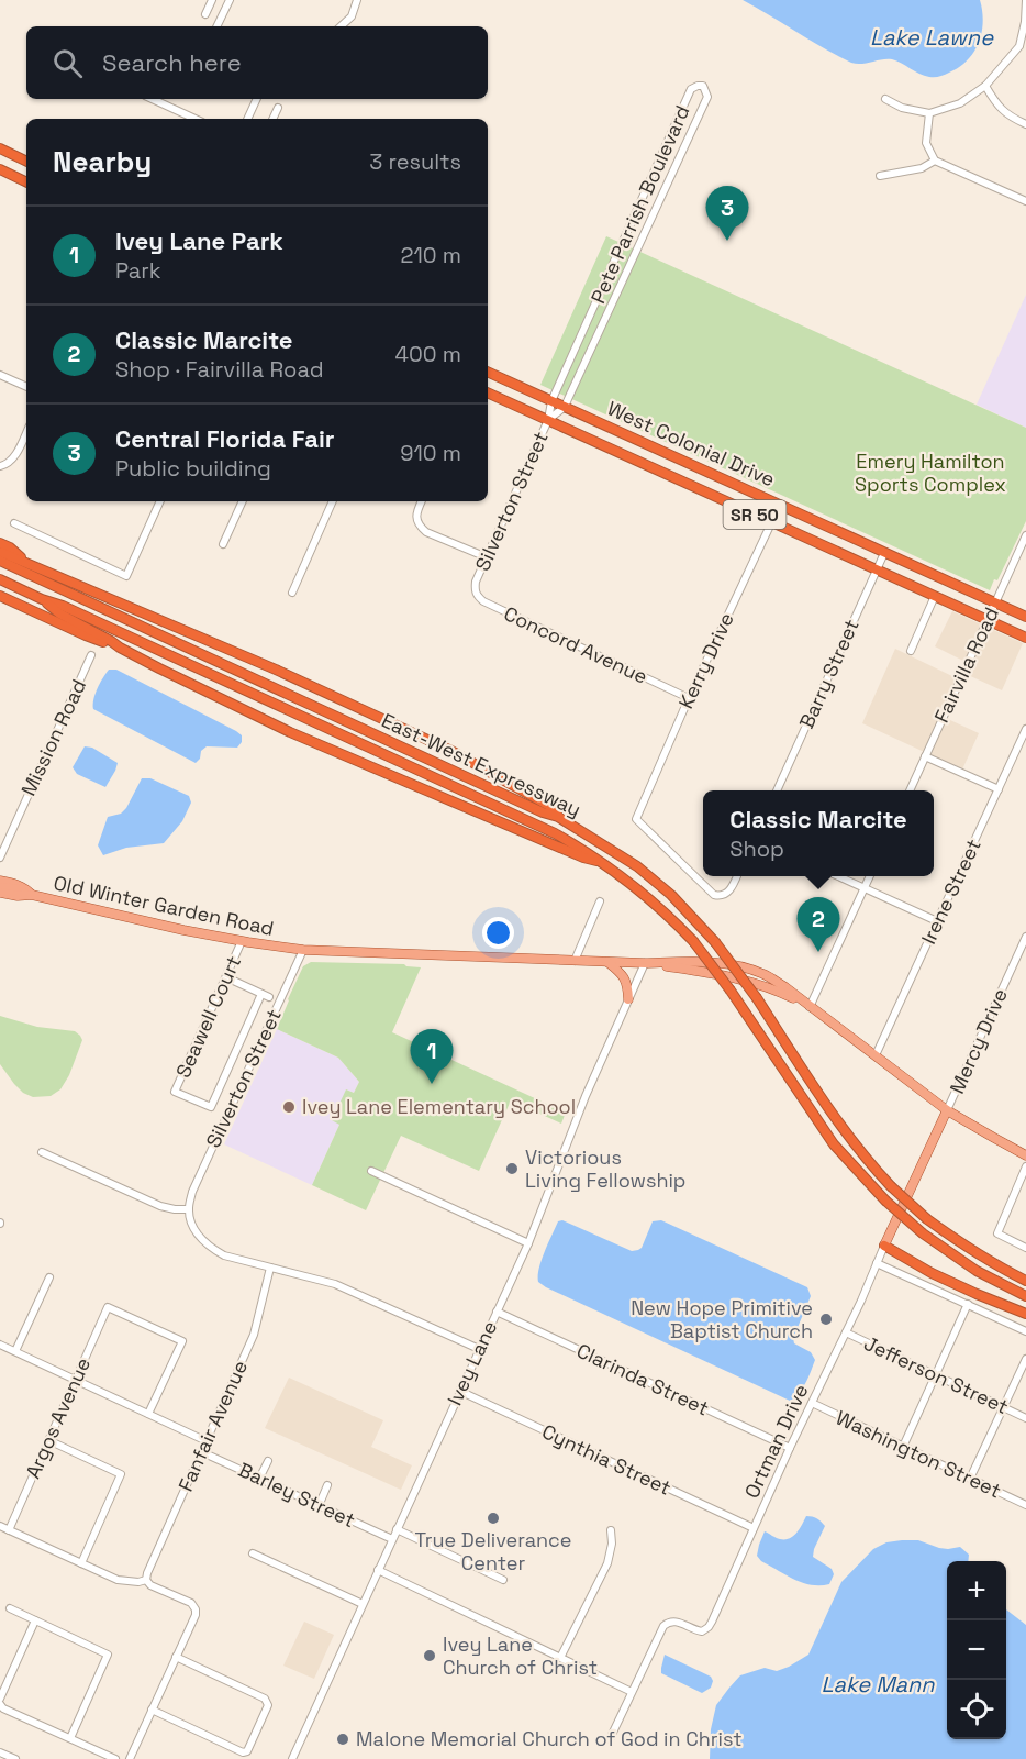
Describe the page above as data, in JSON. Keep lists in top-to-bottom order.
{
  "streets": {
    "highway": ["West Colonial Drive", "SR 50", "East-West Expressway"],
    "main road": ["Old Winter Garden Road", "Ortman Drive"],
    "street": [
      "Pete Parrish Boulevard",
      "Silverton Street",
      "Concord Avenue",
      "Kerry Drive",
      "Fairvilla Road",
      "Barry Street",
      "Mission Road",
      "Irene Street",
      "Seawell Court",
      "Mercy Drive",
      "Ivey Lane",
      "Jefferson Street",
      "Clarinda Street",
      "Argos Avenue",
      "Fanfair Avenue",
      "Washington Street",
      "Cynthia Street",
      "Barley Street"
    ]
  },
  "crossings": [
    ["Pete Parrish Boulevard", "West Colonial Drive"],
    ["Pete Parrish Boulevard", "Silverton Street"],
    ["West Colonial Drive", "Silverton Street"],
    ["West Colonial Drive", "Kerry Drive"],
    ["West Colonial Drive", "Fairvilla Road"],
    ["West Colonial Drive", "Barry Street"],
    ["Silverton Street", "Concord Avenue"],
    ["Silverton Street", "Old Winter Garden Road"],
    ["Concord Avenue", "Kerry Drive"],
    ["Irene Street", "Old Winter Garden Road"],
    ["Old Winter Garden Road", "Seawell Court"],
    ["Old Winter Garden Road", "Mercy Drive"],
    ["Old Winter Garden Road", "Ivey Lane"],
    ["Old Winter Garden Road", "Ortman Drive"],
    ["Mercy Drive", "Ortman Drive"],
    ["Ivey Lane", "Clarinda Street"],
    ["Ivey Lane", "Cynthia Street"],
    ["Ivey Lane", "Barley Street"],
    ["Jefferson Street", "Ortman Drive"],
    ["Clarinda Street", "Ortman Drive"],
    ["Fanfair Avenue", "Barley Street"],
    ["Ortman Drive", "Washington Street"],
    ["Ortman Drive", "Cynthia Street"]
  ],
  "water": ["Lake Lawne", "Lake Mann"],
  "parks": ["Emery Hamilton Sports Complex"],
  "places": [
    "Ivey Lane Elementary School",
    "Victorious Living Fellowship",
    "New Hope Primitive Baptist Church",
    "True Deliverance Center",
    "Ivey Lane Church of Christ",
    "Malone Memorial Church of God in Christ"
  ],
  "page": {
    "search": "Search here",
    "heading": ["Nearby", "3 results"],
    "pins": ["3", "2", "1"],
    "list": [
      {
        "mark": "1",
        "name": "Ivey Lane Park",
        "note": "Park",
        "value": "210 m"
      },
      {
        "mark": "2",
        "name": "Classic Marcite",
        "note": "Shop · Fairvilla Road",
        "value": "400 m"
      },
      {
        "mark": "3",
        "name": "Central Florida Fair",
        "note": "Public building",
        "value": "910 m"
      }
    ],
    "popup": ["Classic Marcite", "Shop"],
    "map_buttons": ["+", "−"]
  }
}
